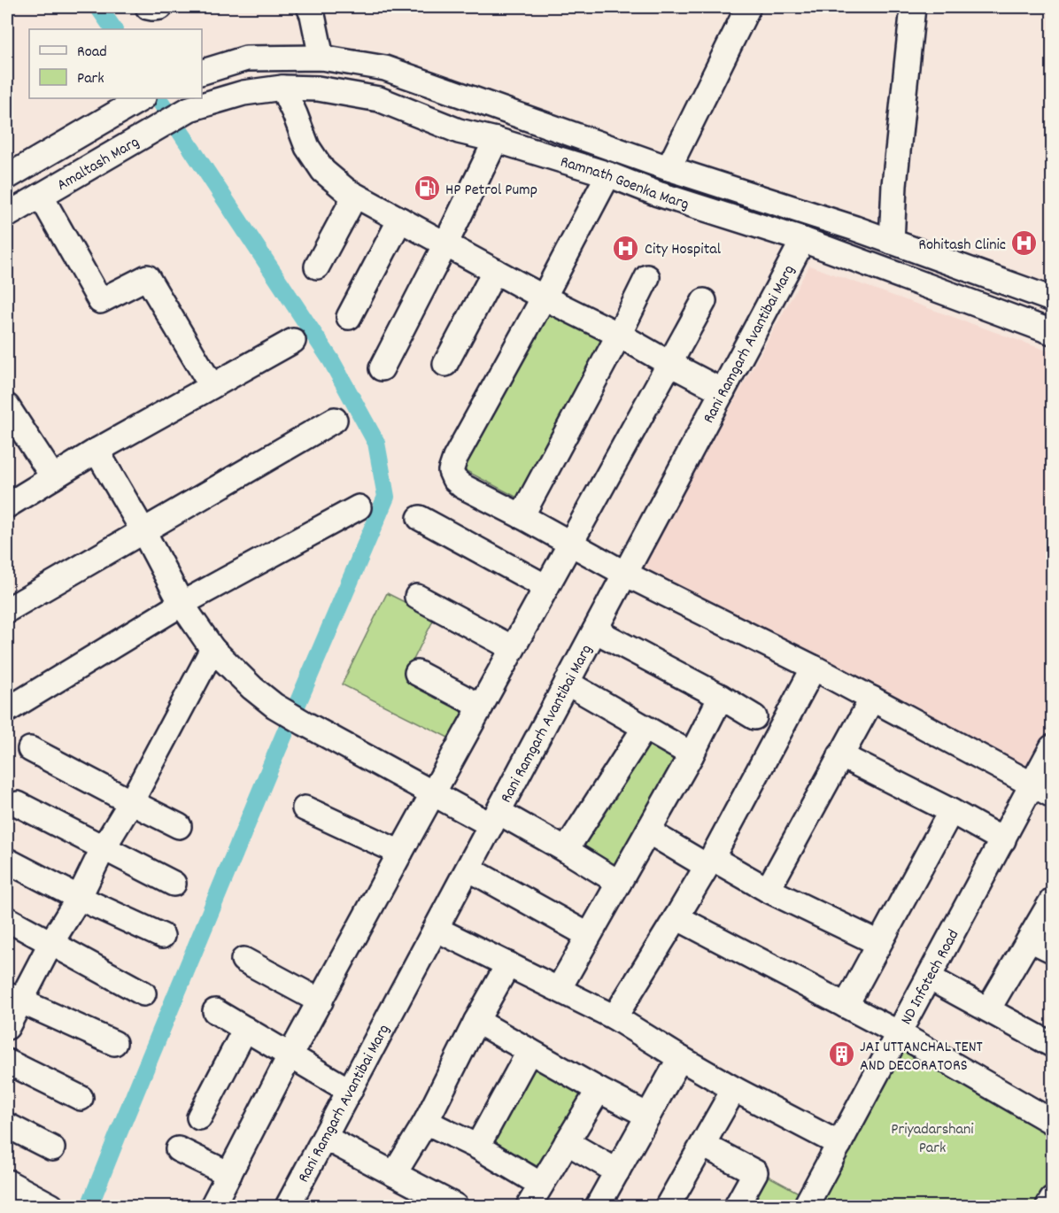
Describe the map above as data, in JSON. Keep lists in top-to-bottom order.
{
  "streets": {
    "street": [
      "Amaltash Marg",
      "Ramnath Goenka Marg",
      "Rani Ramgarh Avantibai Marg",
      "ND Infotech Road"
    ]
  },
  "crossings": [
    ["Amaltash Marg", "Ramnath Goenka Marg"],
    ["Ramnath Goenka Marg", "Rani Ramgarh Avantibai Marg"]
  ],
  "parks": ["Priyadarshani Park"],
  "places": {
    "fuel station": ["HP Petrol Pump"],
    "hospital": ["Rohitash Clinic", "City Hospital"],
    "building": ["JAI UTTANCHAL TENT AND DECORATORS"]
  },
  "legend": ["Road", "Park"]
}
